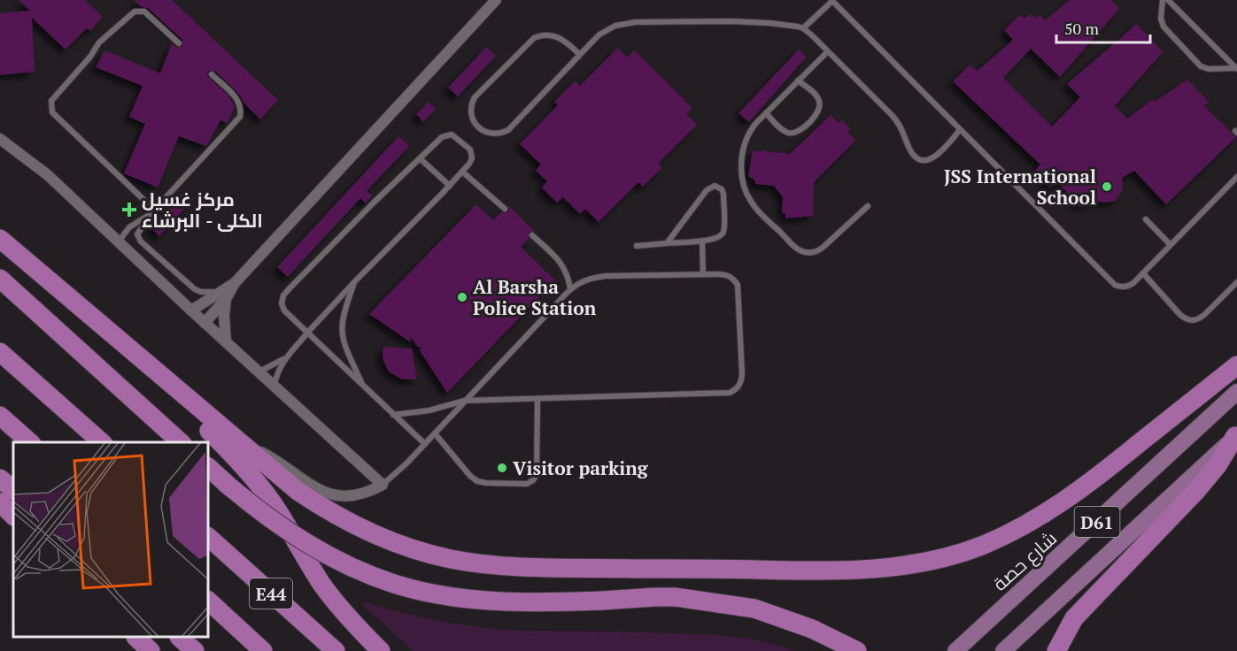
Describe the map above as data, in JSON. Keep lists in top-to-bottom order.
{
  "streets": {
    "highway": ["E44"],
    "main road": ["D61", "شارع حصة"]
  },
  "places": {
    "other": ["JSS International School", "Al Barsha Police Station", "Visitor parking"],
    "health": ["مركز غسيل الكلى - البرشاء"]
  },
  "scale_bar": "50 m"
}
